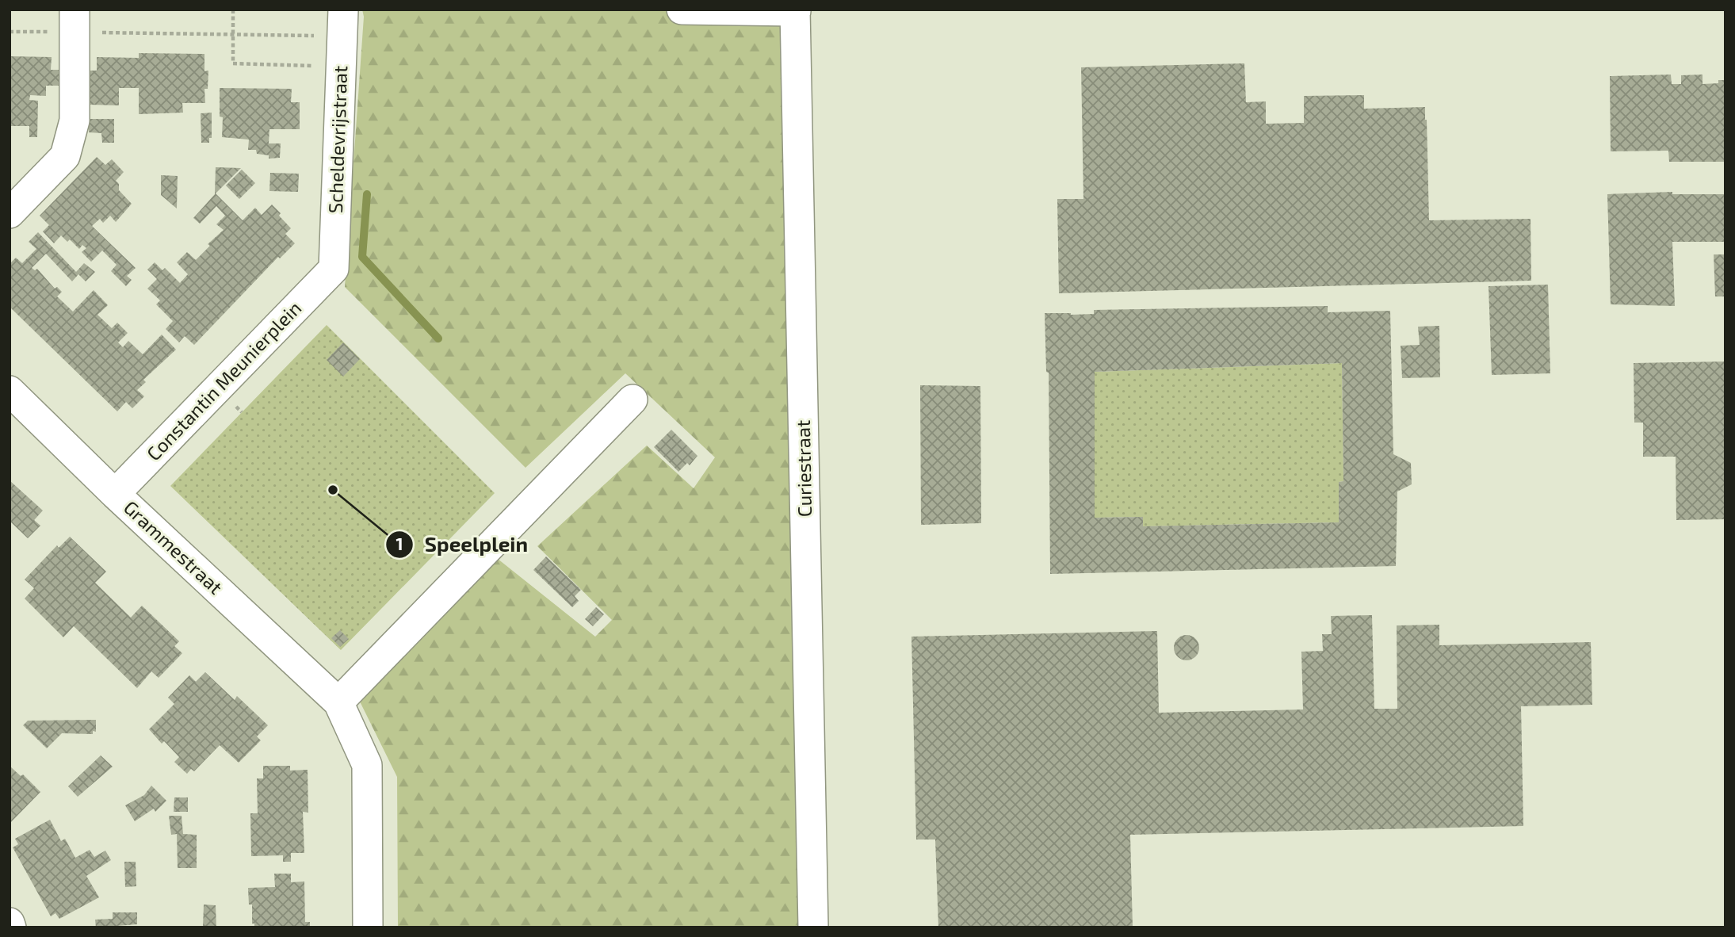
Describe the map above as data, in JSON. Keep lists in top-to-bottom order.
{
  "streets": {
    "street": [
      "Scheldevrijstraat",
      "Constantin Meunierplein",
      "Curiestraat",
      "Grammestraat"
    ]
  },
  "crossings": [
    ["Scheldevrijstraat", "Constantin Meunierplein"],
    ["Constantin Meunierplein", "Grammestraat"]
  ],
  "places": ["Speelplein"]
}
